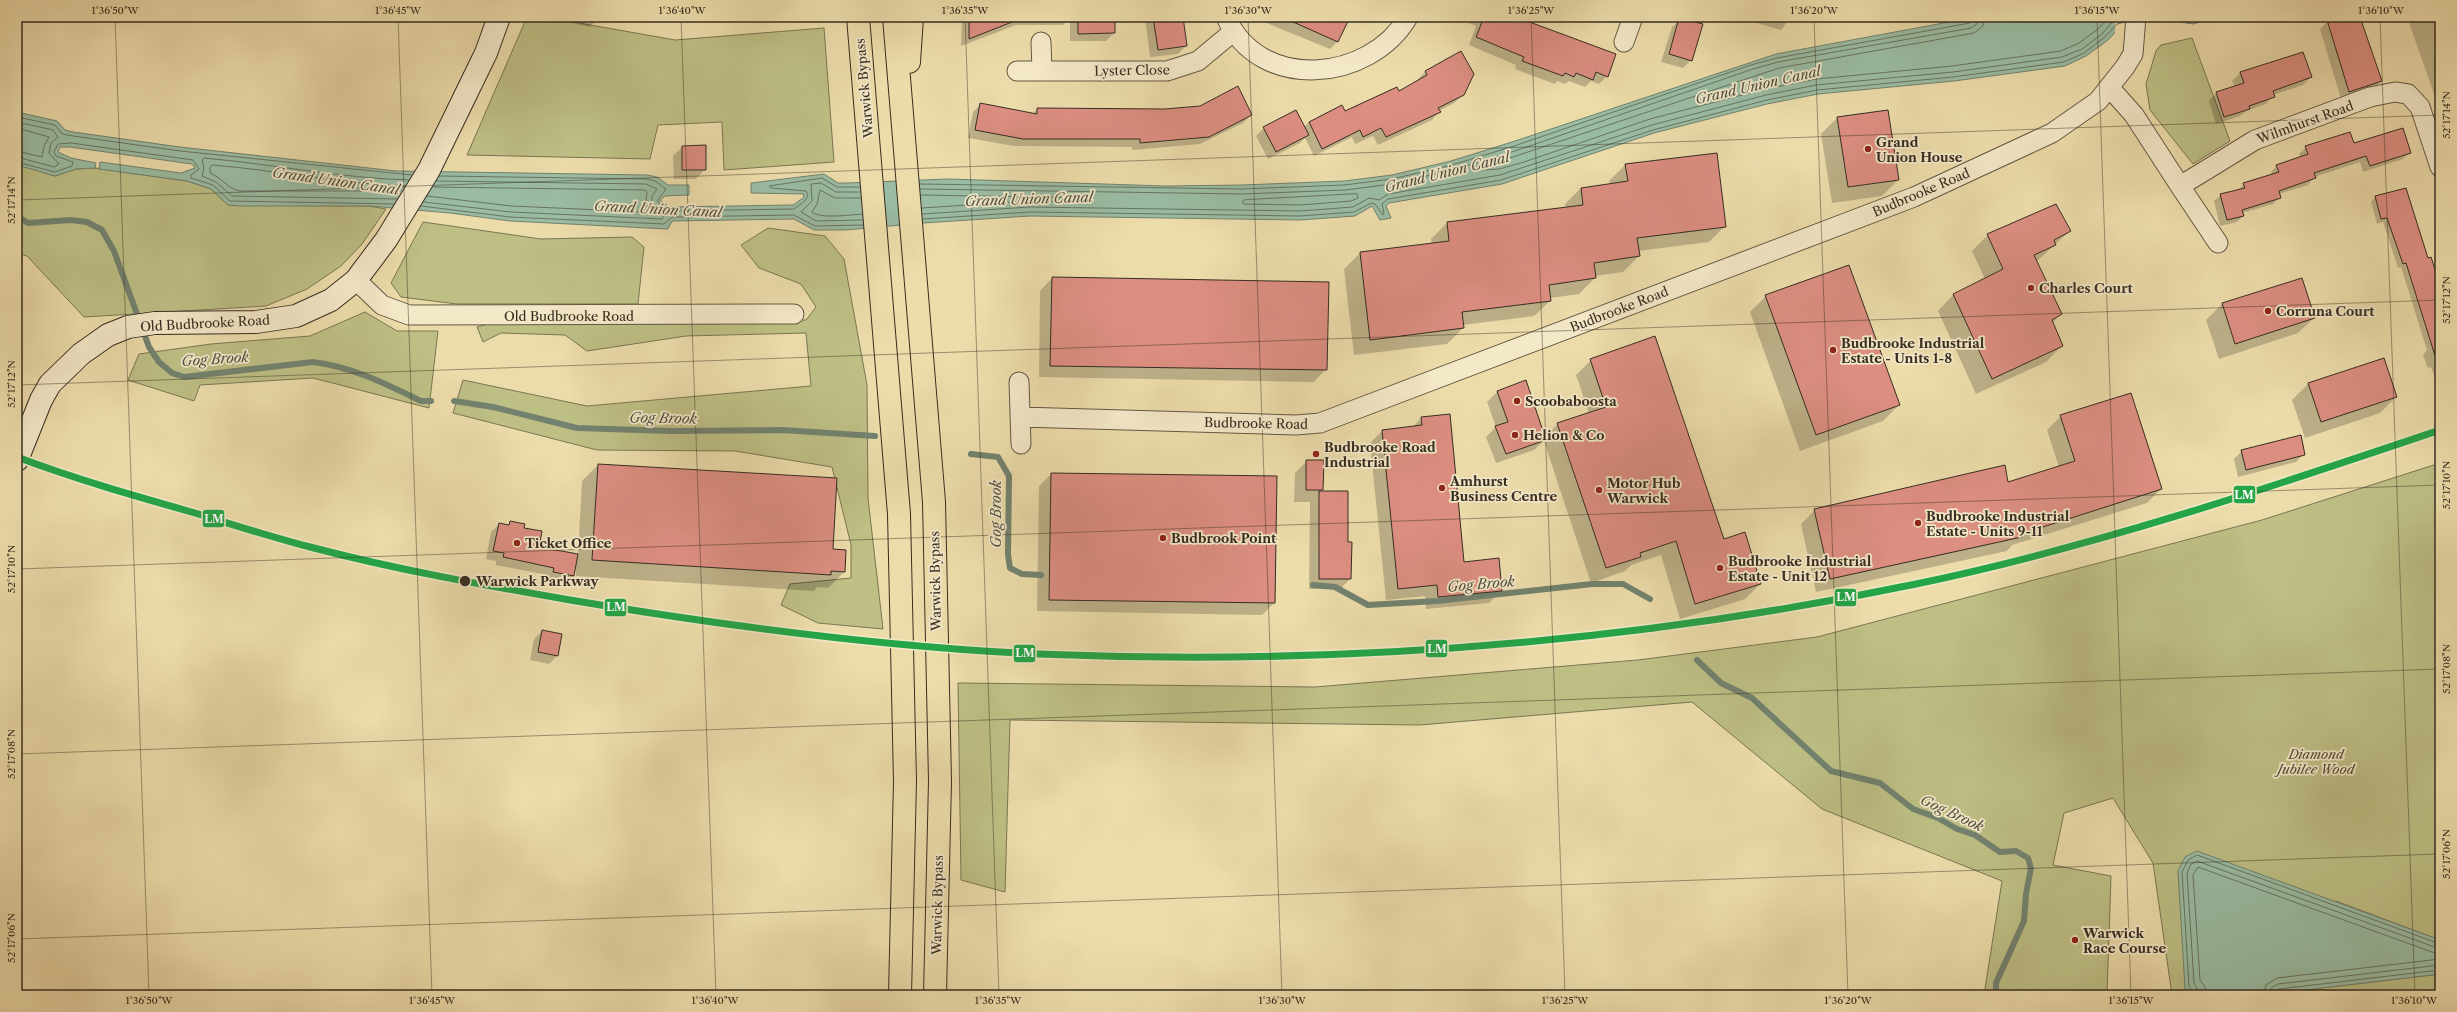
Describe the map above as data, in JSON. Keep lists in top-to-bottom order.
{
  "streets": {
    "highway": ["Warwick Bypass"],
    "street": [
      "Lyster Close",
      "Wilmhurst Road",
      "Budbrooke Road",
      "Old Budbrooke Road"
    ]
  },
  "water": ["Grand Union Canal", "Gog Brook"],
  "parks": ["Diamond Jubilee Wood"],
  "places": [
    "Grand Union House",
    "Charles Court",
    "Corruna Court",
    "Budbrooke Industrial Estate - Units 1-8",
    "Scoobaboosta",
    "Helion & Co",
    "Budbrooke Road Industrial",
    "Amhurst Business Centre",
    "Motor Hub Warwick",
    "Budbrooke Industrial Estate - Units 9-11",
    "Budbrook Point",
    "Ticket Office",
    "Budbrooke Industrial Estate - Unit 12",
    "Warwick Parkway",
    "Warwick Race Course"
  ],
  "lines": ["transit line LM"],
  "coordinates": [
    "1°36'50\"W",
    "1°36'45\"W",
    "1°36'40\"W",
    "1°36'35\"W",
    "1°36'30\"W",
    "1°36'25\"W",
    "1°36'20\"W",
    "1°36'15\"W",
    "1°36'10\"W",
    "52°17'14\"N",
    "52°17'12\"N",
    "52°17'10\"N",
    "52°17'08\"N",
    "52°17'06\"N"
  ]
}
